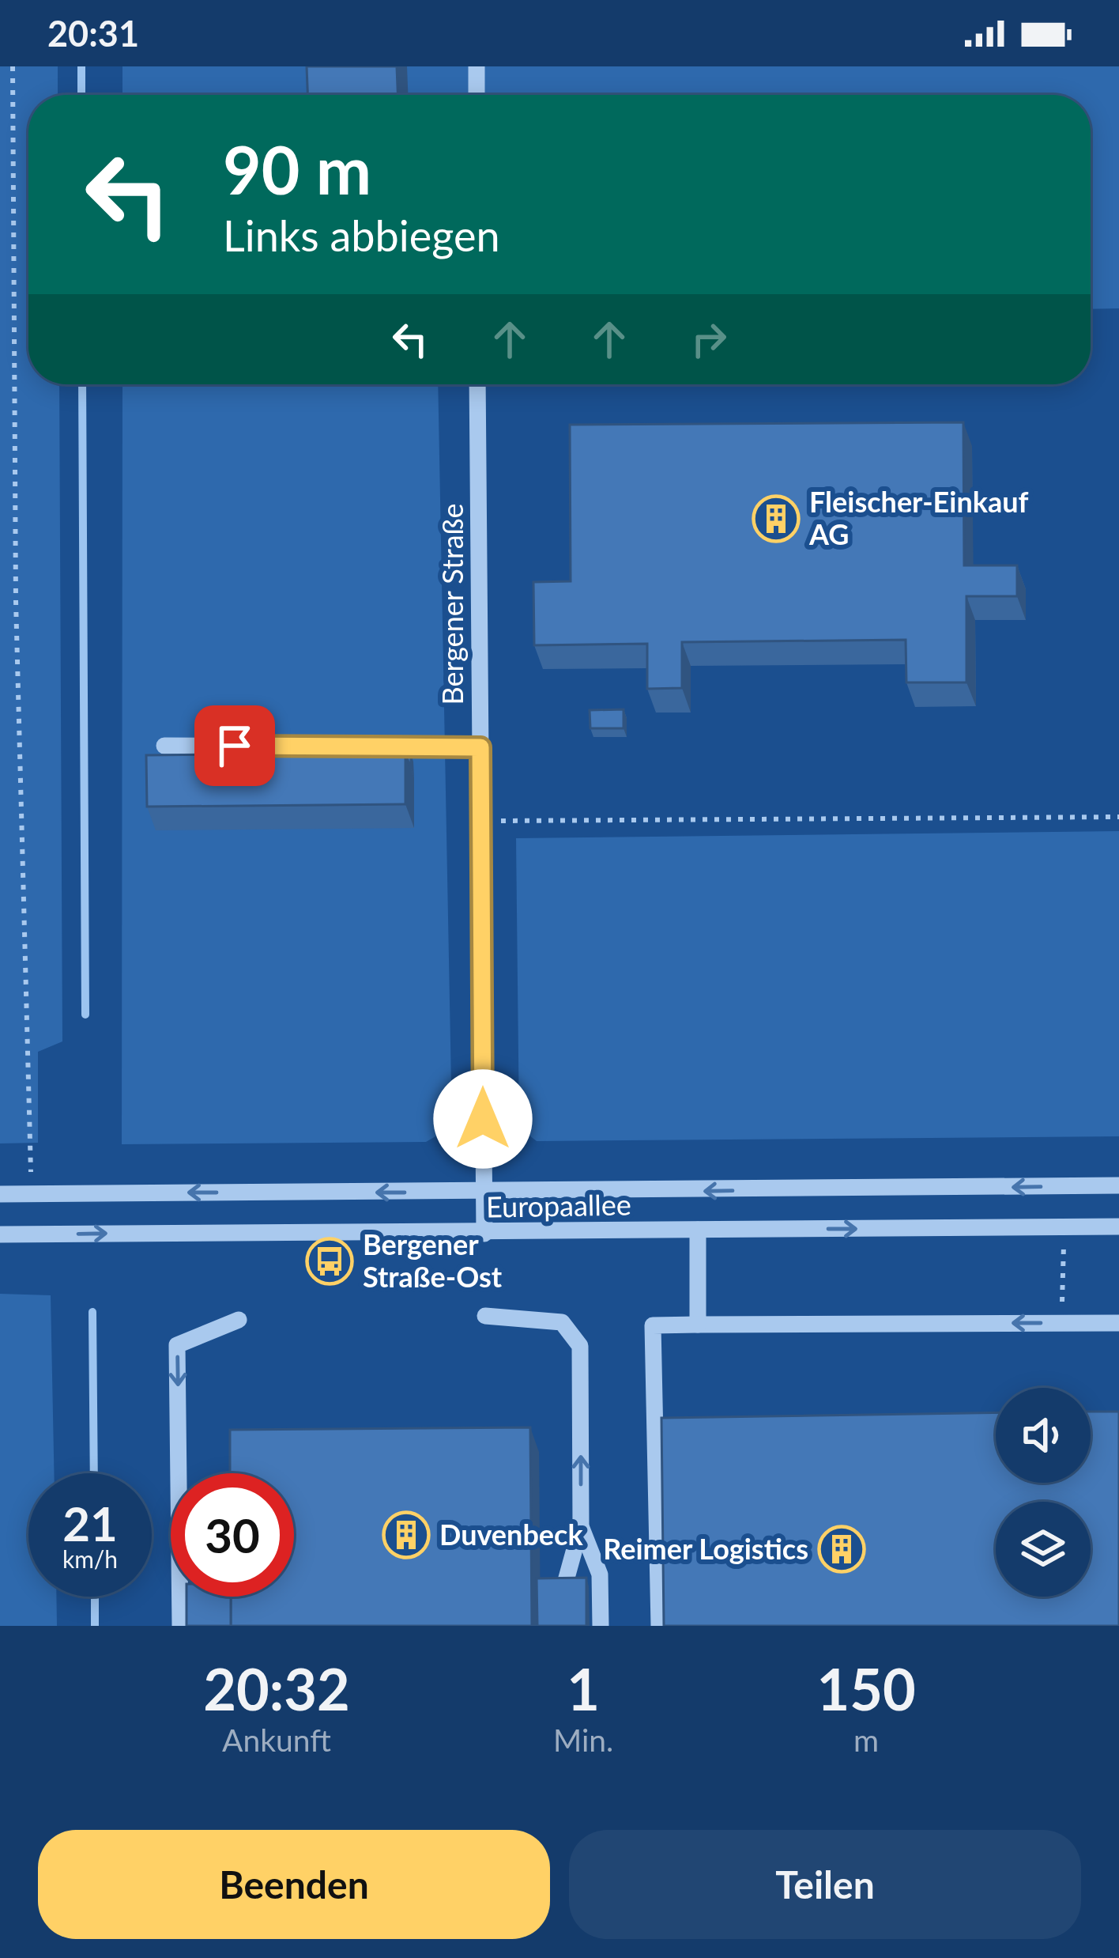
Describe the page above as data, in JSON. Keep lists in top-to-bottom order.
{
  "streets": {
    "street": ["Bergener Straße", "Europaallee"]
  },
  "crossings": [
    ["Bergener Straße", "Europaallee"]
  ],
  "places": {
    "building": ["Fleischer-Einkauf AG", "Duvenbeck", "Reimer Logistics"],
    "bus stop": ["Bergener Straße-Ost"]
  },
  "page": {
    "status": "20:31",
    "turn": ["90 m", "Links abbiegen"],
    "speed": "21 km/h",
    "limit": "30",
    "eta": [
      "20:32",
      "Ankunft",
      "1",
      "Min.",
      "150",
      "m"
    ],
    "buttons": ["Beenden", "Teilen"]
  }
}
